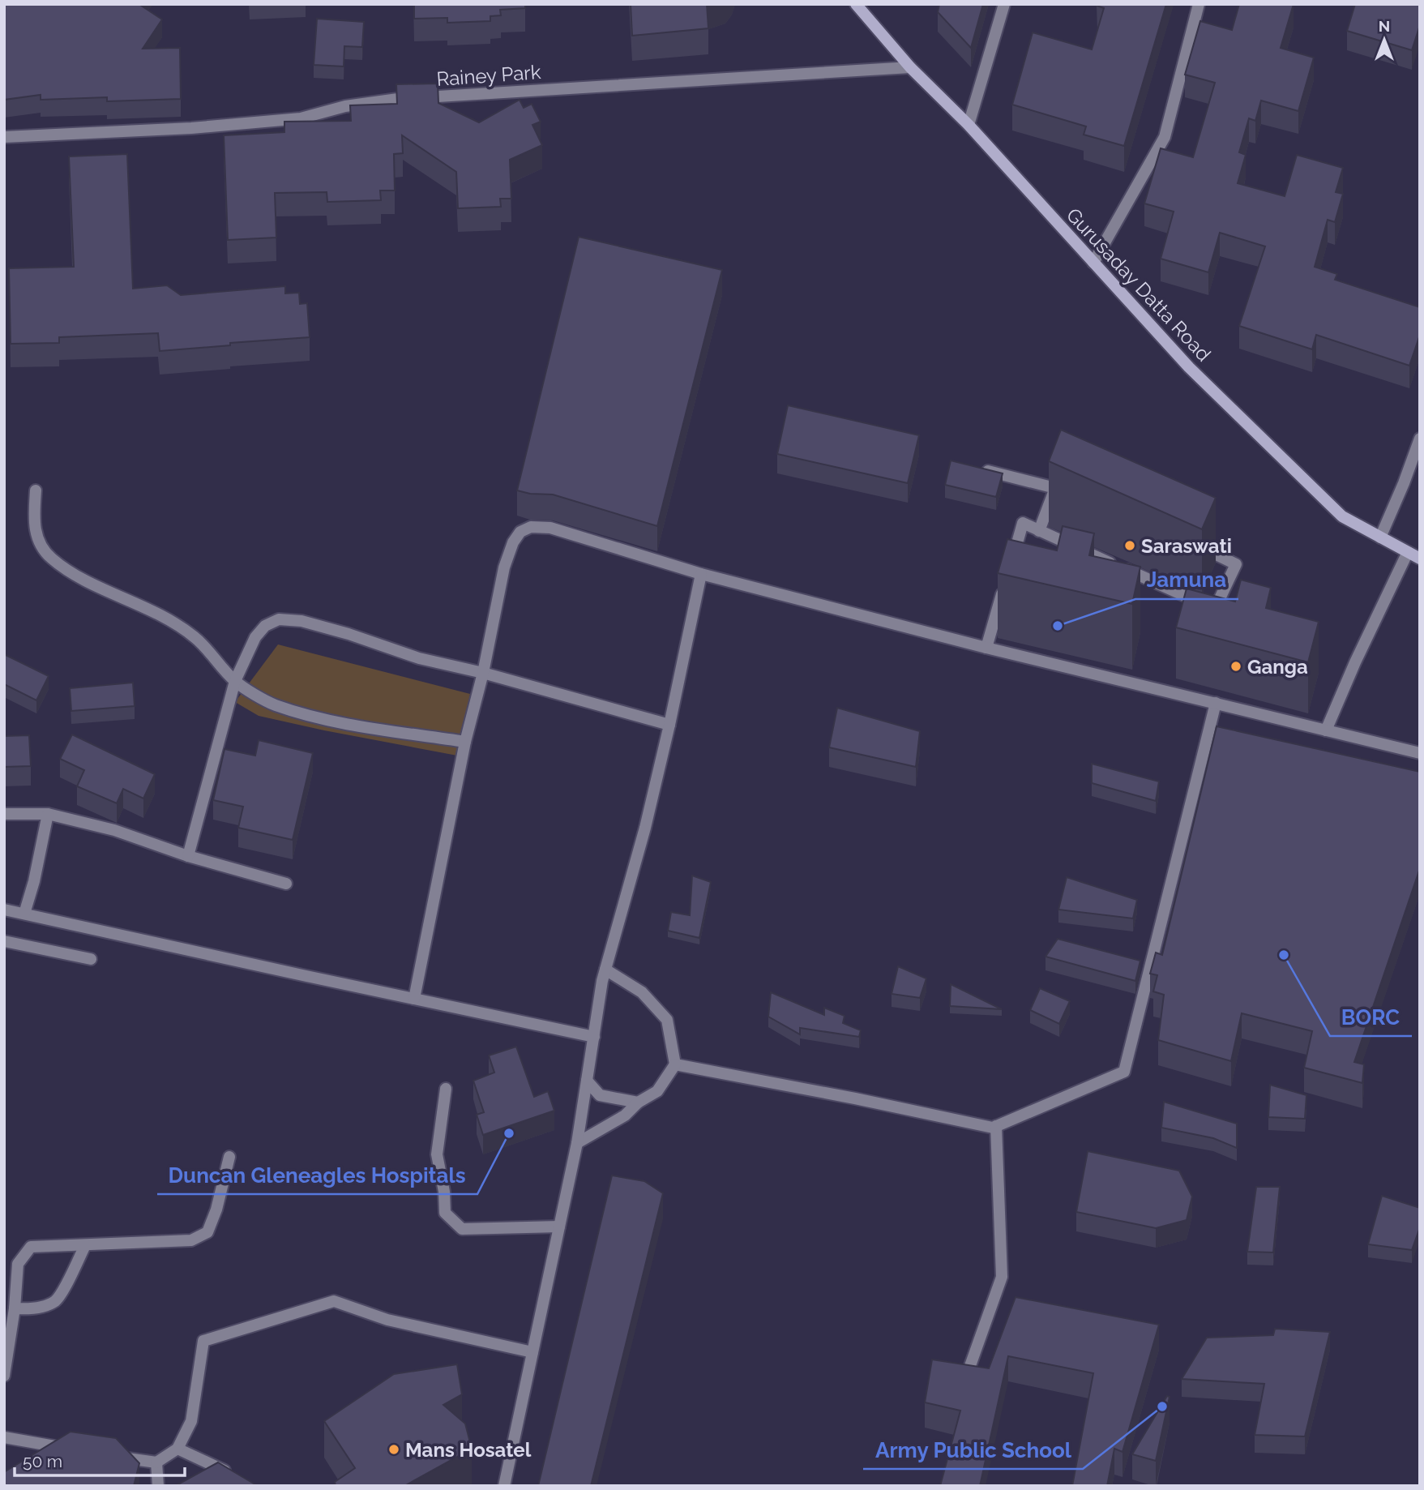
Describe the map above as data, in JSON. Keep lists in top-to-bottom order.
{
  "streets": {
    "street": ["Rainey Park", "Gurusaday Datta Road"]
  },
  "crossings": [
    ["Rainey Park", "Gurusaday Datta Road"]
  ],
  "places": [
    "Saraswati",
    "Jamuna",
    "Ganga",
    "BORC",
    "Duncan Gleneagles Hospitals",
    "Army Public School",
    "Mans Hosatel"
  ],
  "scale_bar": "50 m",
  "north": "top"
}
